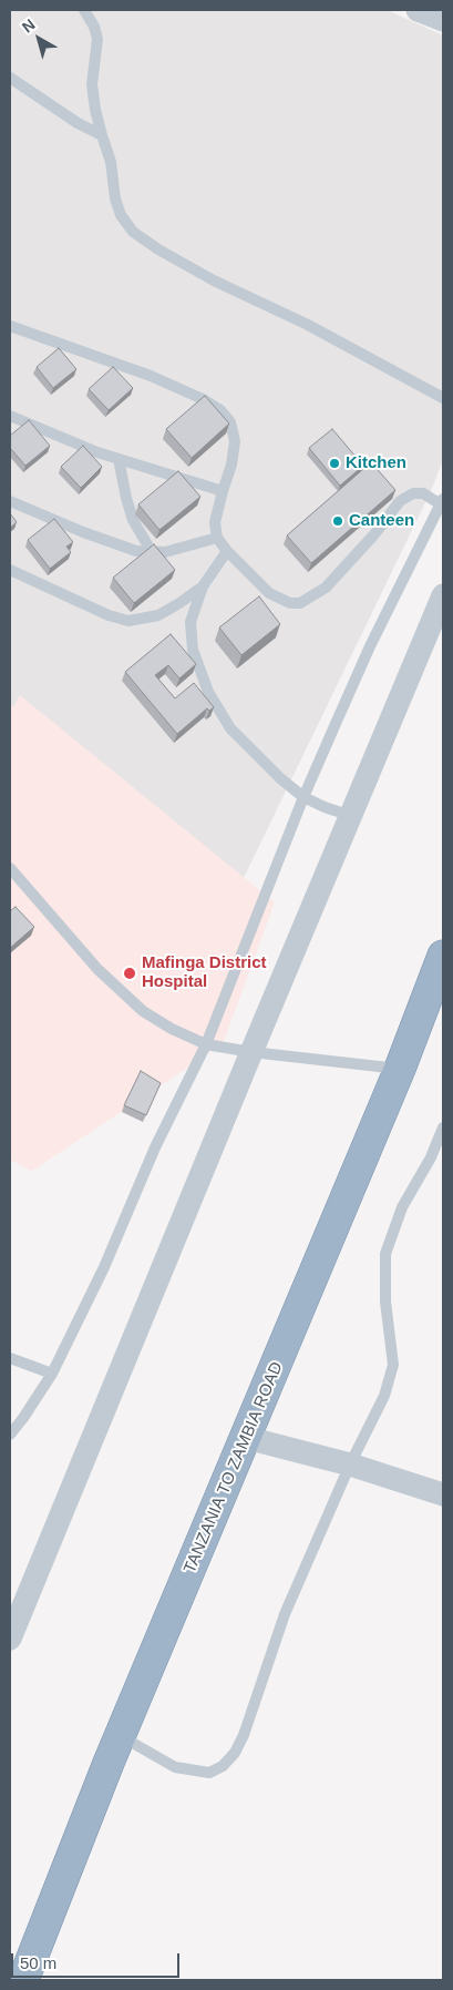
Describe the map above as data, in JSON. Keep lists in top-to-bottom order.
{
  "streets": {
    "highway": ["TANZANIA TO ZAMBIA ROAD"]
  },
  "places": ["Kitchen", "Canteen", "Mafinga District Hospital"],
  "scale_bar": "50 m",
  "north": "top left"
}
